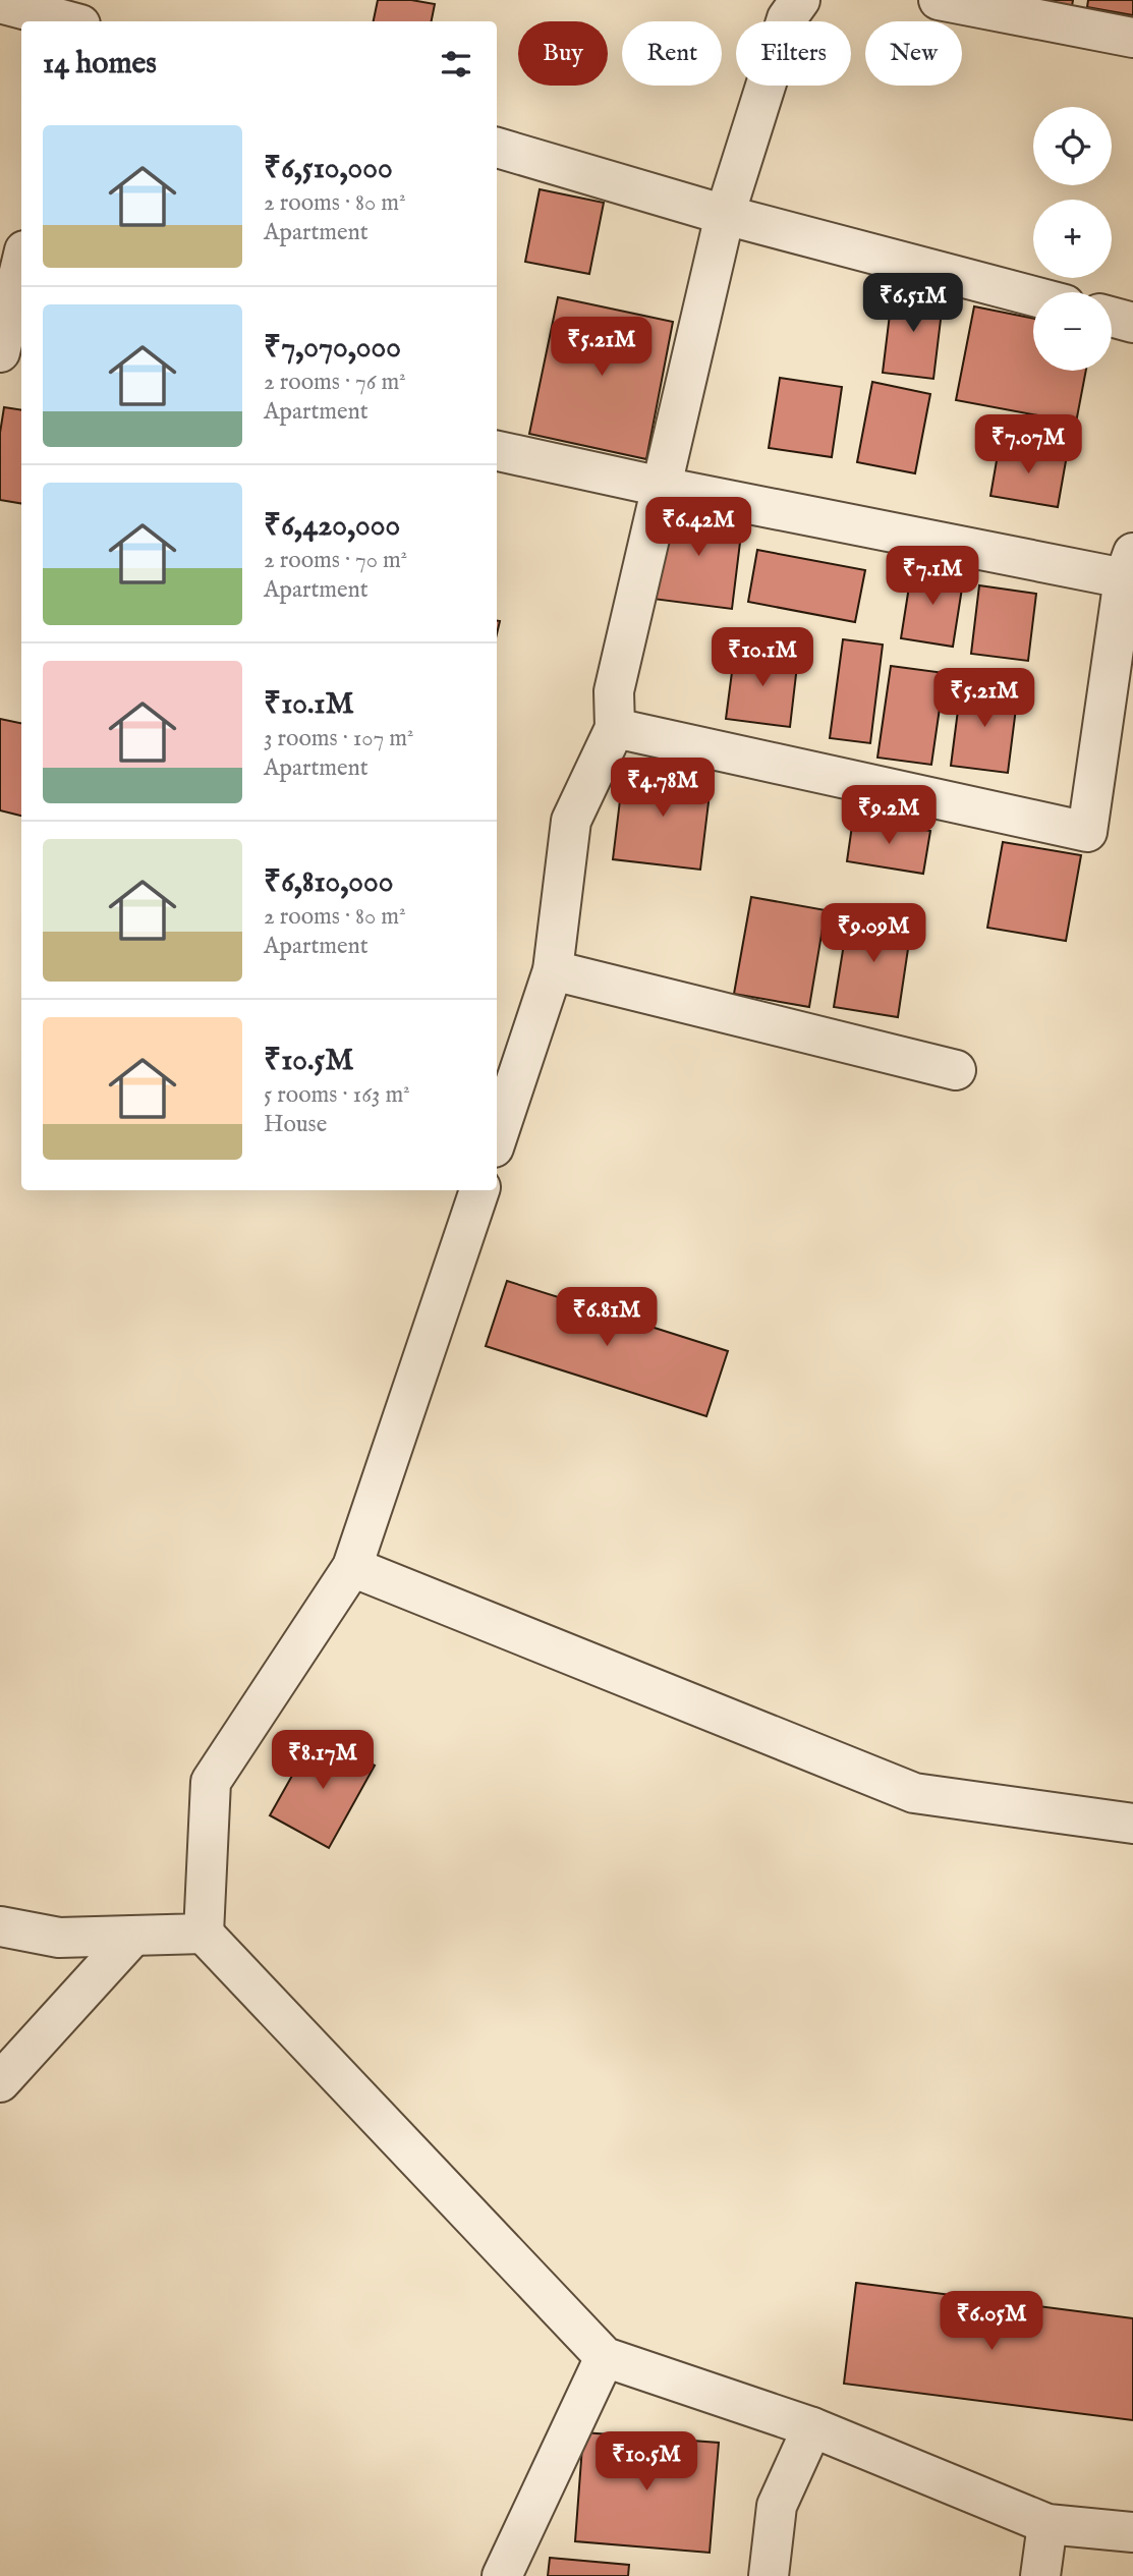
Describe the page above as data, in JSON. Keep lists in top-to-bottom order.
{
  "page": {
    "chip": [
      "Buy",
      "Rent",
      "Filters",
      "New"
    ],
    "heading": "14 homes",
    "map_buttons": ["+", "−"],
    "list": [
      {
        "name": "₹6,510,000",
        "note": "2 rooms · 80 m² · Apartment"
      },
      {
        "name": "₹7,070,000",
        "note": "2 rooms · 76 m² · Apartment"
      },
      {
        "name": "₹6,420,000",
        "note": "2 rooms · 70 m² · Apartment"
      },
      {
        "name": "₹10.1M",
        "note": "3 rooms · 107 m² · Apartment"
      },
      {
        "name": "₹6,810,000",
        "note": "2 rooms · 80 m² · Apartment"
      },
      {
        "name": "₹10.5M",
        "note": "5 rooms · 163 m² · House"
      }
    ],
    "price": [
      "₹6.51M",
      "₹5.21M",
      "₹7.07M",
      "₹6.42M",
      "₹7.1M",
      "₹10.1M",
      "₹5.21M",
      "₹4.78M",
      "₹9.2M",
      "₹9.09M",
      "₹6.81M",
      "₹8.17M",
      "₹6.05M",
      "₹10.5M"
    ]
  }
}
